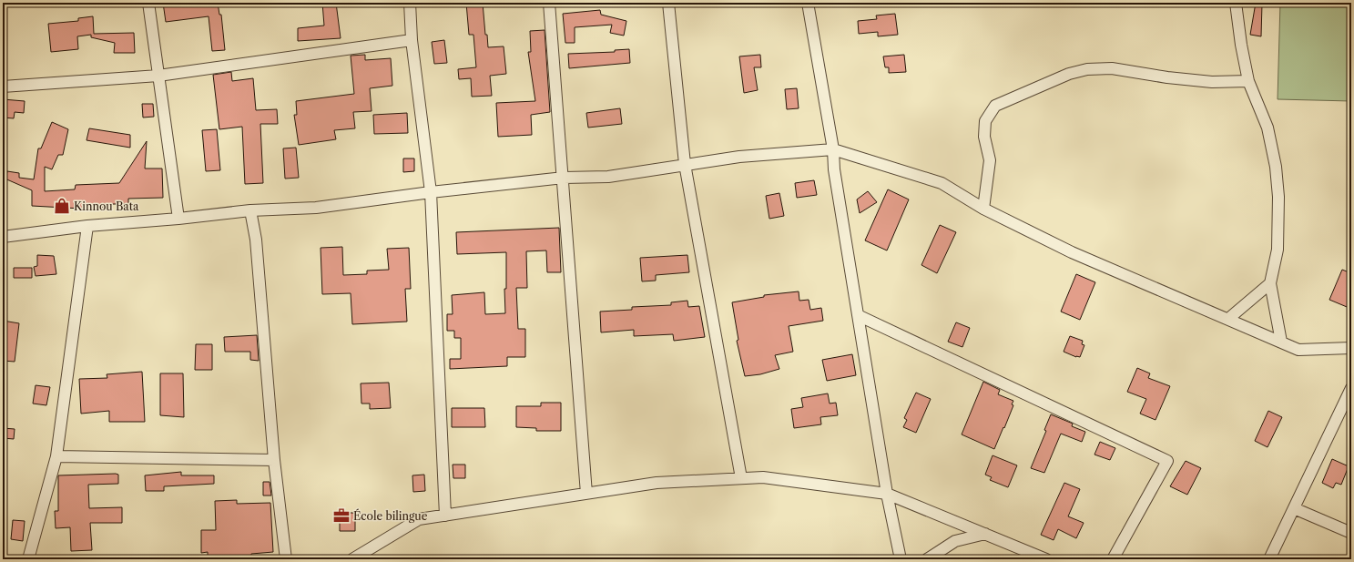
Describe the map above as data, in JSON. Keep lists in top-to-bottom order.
{
  "places": {
    "shop": ["Kinnou Bata"],
    "office": ["École bilingue"]
  }
}
